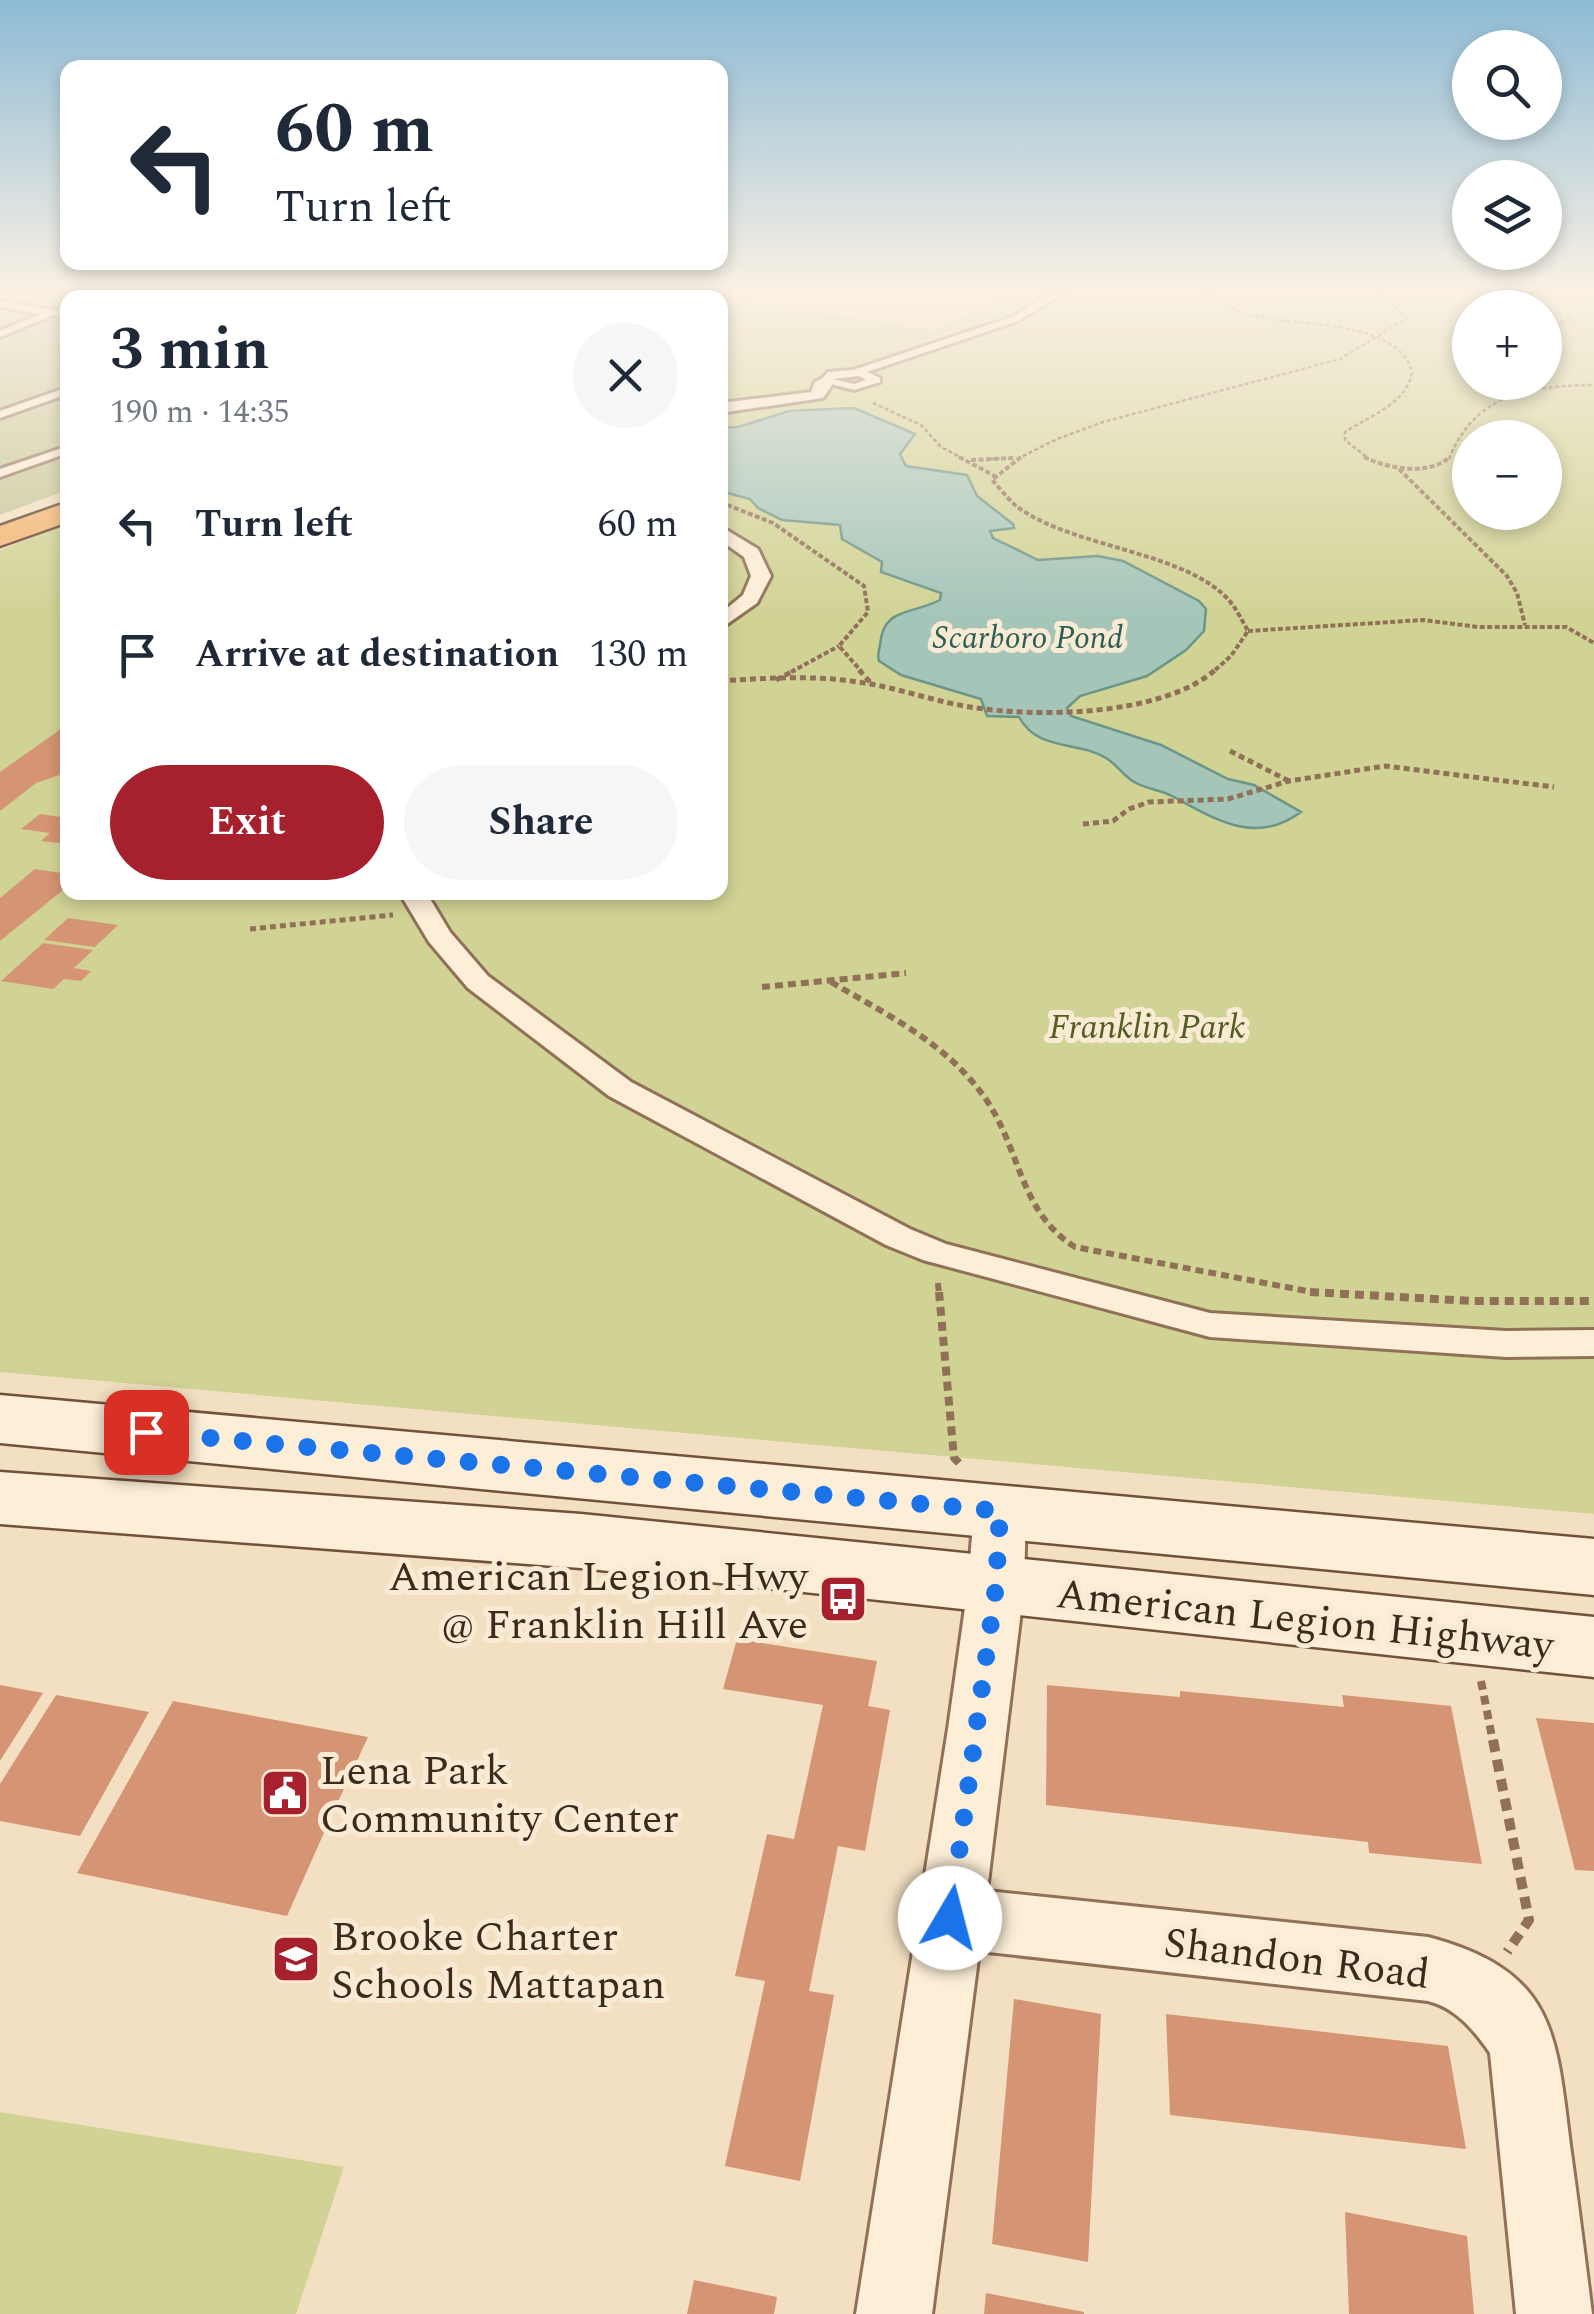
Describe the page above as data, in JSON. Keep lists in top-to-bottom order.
{
  "streets": {
    "main road": ["American Legion Highway"],
    "street": ["Shandon Road"]
  },
  "water": ["Scarboro Pond"],
  "parks": ["Franklin Park"],
  "places": {
    "bus stop": ["American Legion Hwy @ Franklin Hill Ave"],
    "public building": ["Lena Park Community Center"],
    "school or university": ["Brooke Charter Schools Mattapan"]
  },
  "page": {
    "map_buttons": ["+", "−"],
    "turn": ["60 m", "Turn left"],
    "heading": ["3 min", "190 m · 14:35"],
    "list": [
      {
        "name": "Turn left",
        "value": "60 m"
      },
      {
        "name": "Arrive at destination",
        "value": "130 m"
      }
    ],
    "buttons": ["Exit", "Share"]
  }
}
